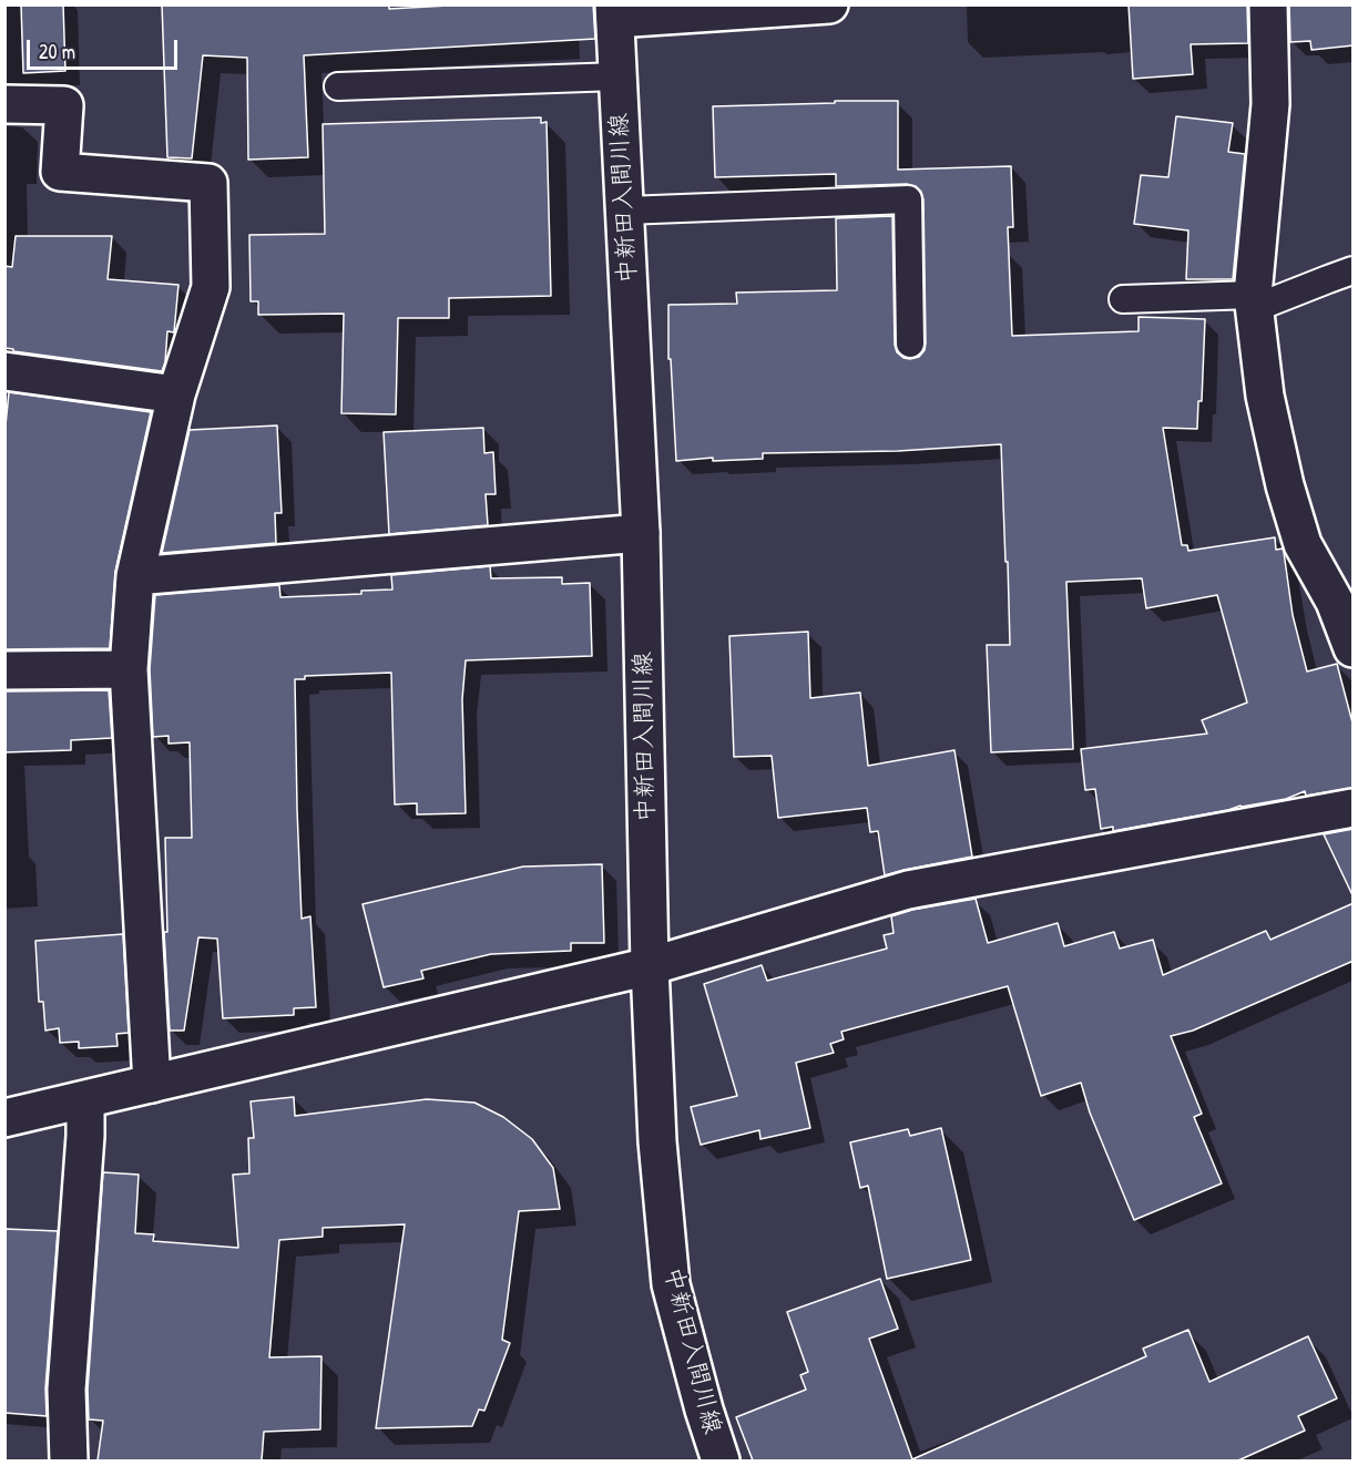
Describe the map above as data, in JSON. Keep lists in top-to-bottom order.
{
  "streets": {
    "street": ["中新田入間川線"]
  },
  "scale_bar": "20 m"
}
